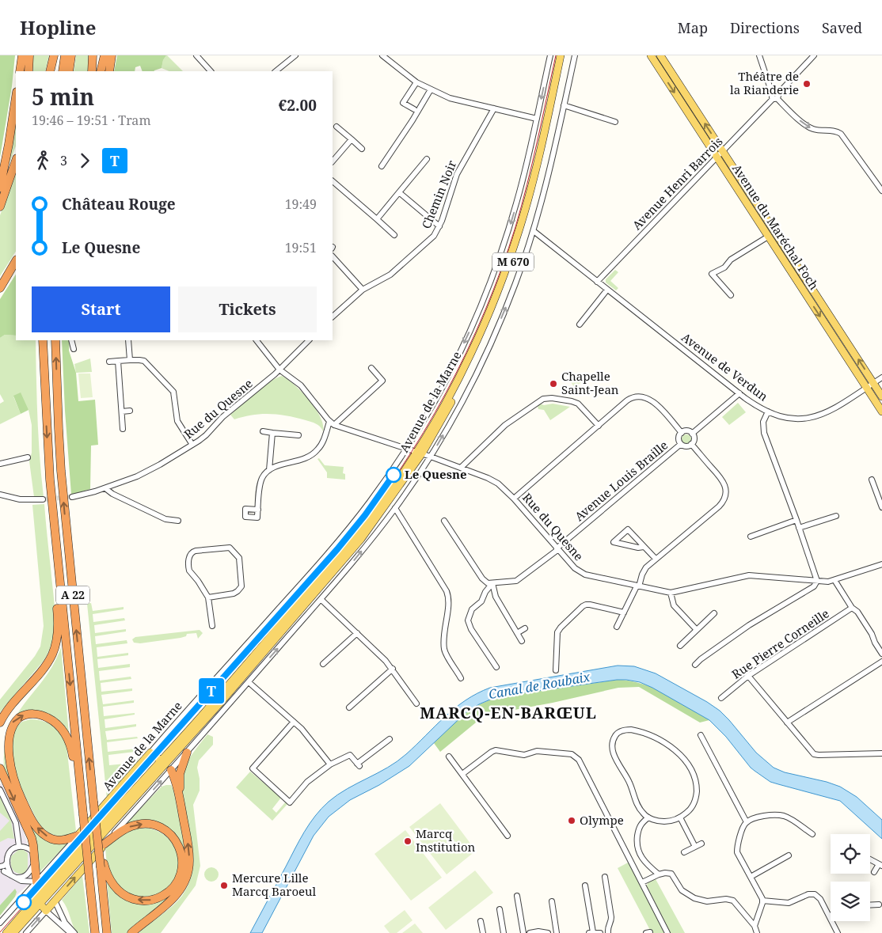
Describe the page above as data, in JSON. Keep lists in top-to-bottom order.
{
  "streets": {
    "highway": ["A 22"],
    "main road": ["Avenue du Maréchal Foch", "M 670", "Avenue de la Marne"],
    "street": [
      "Avenue Henri Barrois",
      "Chemin Noir",
      "Avenue de Verdun",
      "Rue du Quesne",
      "Avenue Louis Braille",
      "Rue Pierre Corneille"
    ]
  },
  "crossings": [
    ["Avenue Henri Barrois", "Avenue du Maréchal Foch"],
    ["Avenue Henri Barrois", "Avenue de Verdun"],
    ["Avenue du Maréchal Foch", "Avenue de Verdun"],
    ["Avenue de Verdun", "Avenue de la Marne"],
    ["Avenue de la Marne", "Rue du Quesne"],
    ["Rue du Quesne", "Avenue Louis Braille"]
  ],
  "districts": ["MARCQ-EN-BARŒUL"],
  "water": ["Canal de Roubaix"],
  "places": [
    "Théâtre de la Rianderie",
    "Chapelle Saint-Jean",
    "Le Quesne",
    "Olympe",
    "Marcq Institution",
    "Mercure Lille Marcq Baroeul"
  ],
  "lines": ["tram line T"],
  "page": {
    "header": "Hopline",
    "nav": ["Map", "Directions", "Saved"],
    "on_map": "T",
    "heading": ["5 min", "19:46 – 19:51 · Tram", "€2.00"],
    "legs": ["3", "T"],
    "list": [
      {
        "name": "Château Rouge",
        "value": "19:49"
      },
      {
        "name": "Le Quesne",
        "value": "19:51"
      }
    ],
    "buttons": ["Start", "Tickets"]
  }
}
